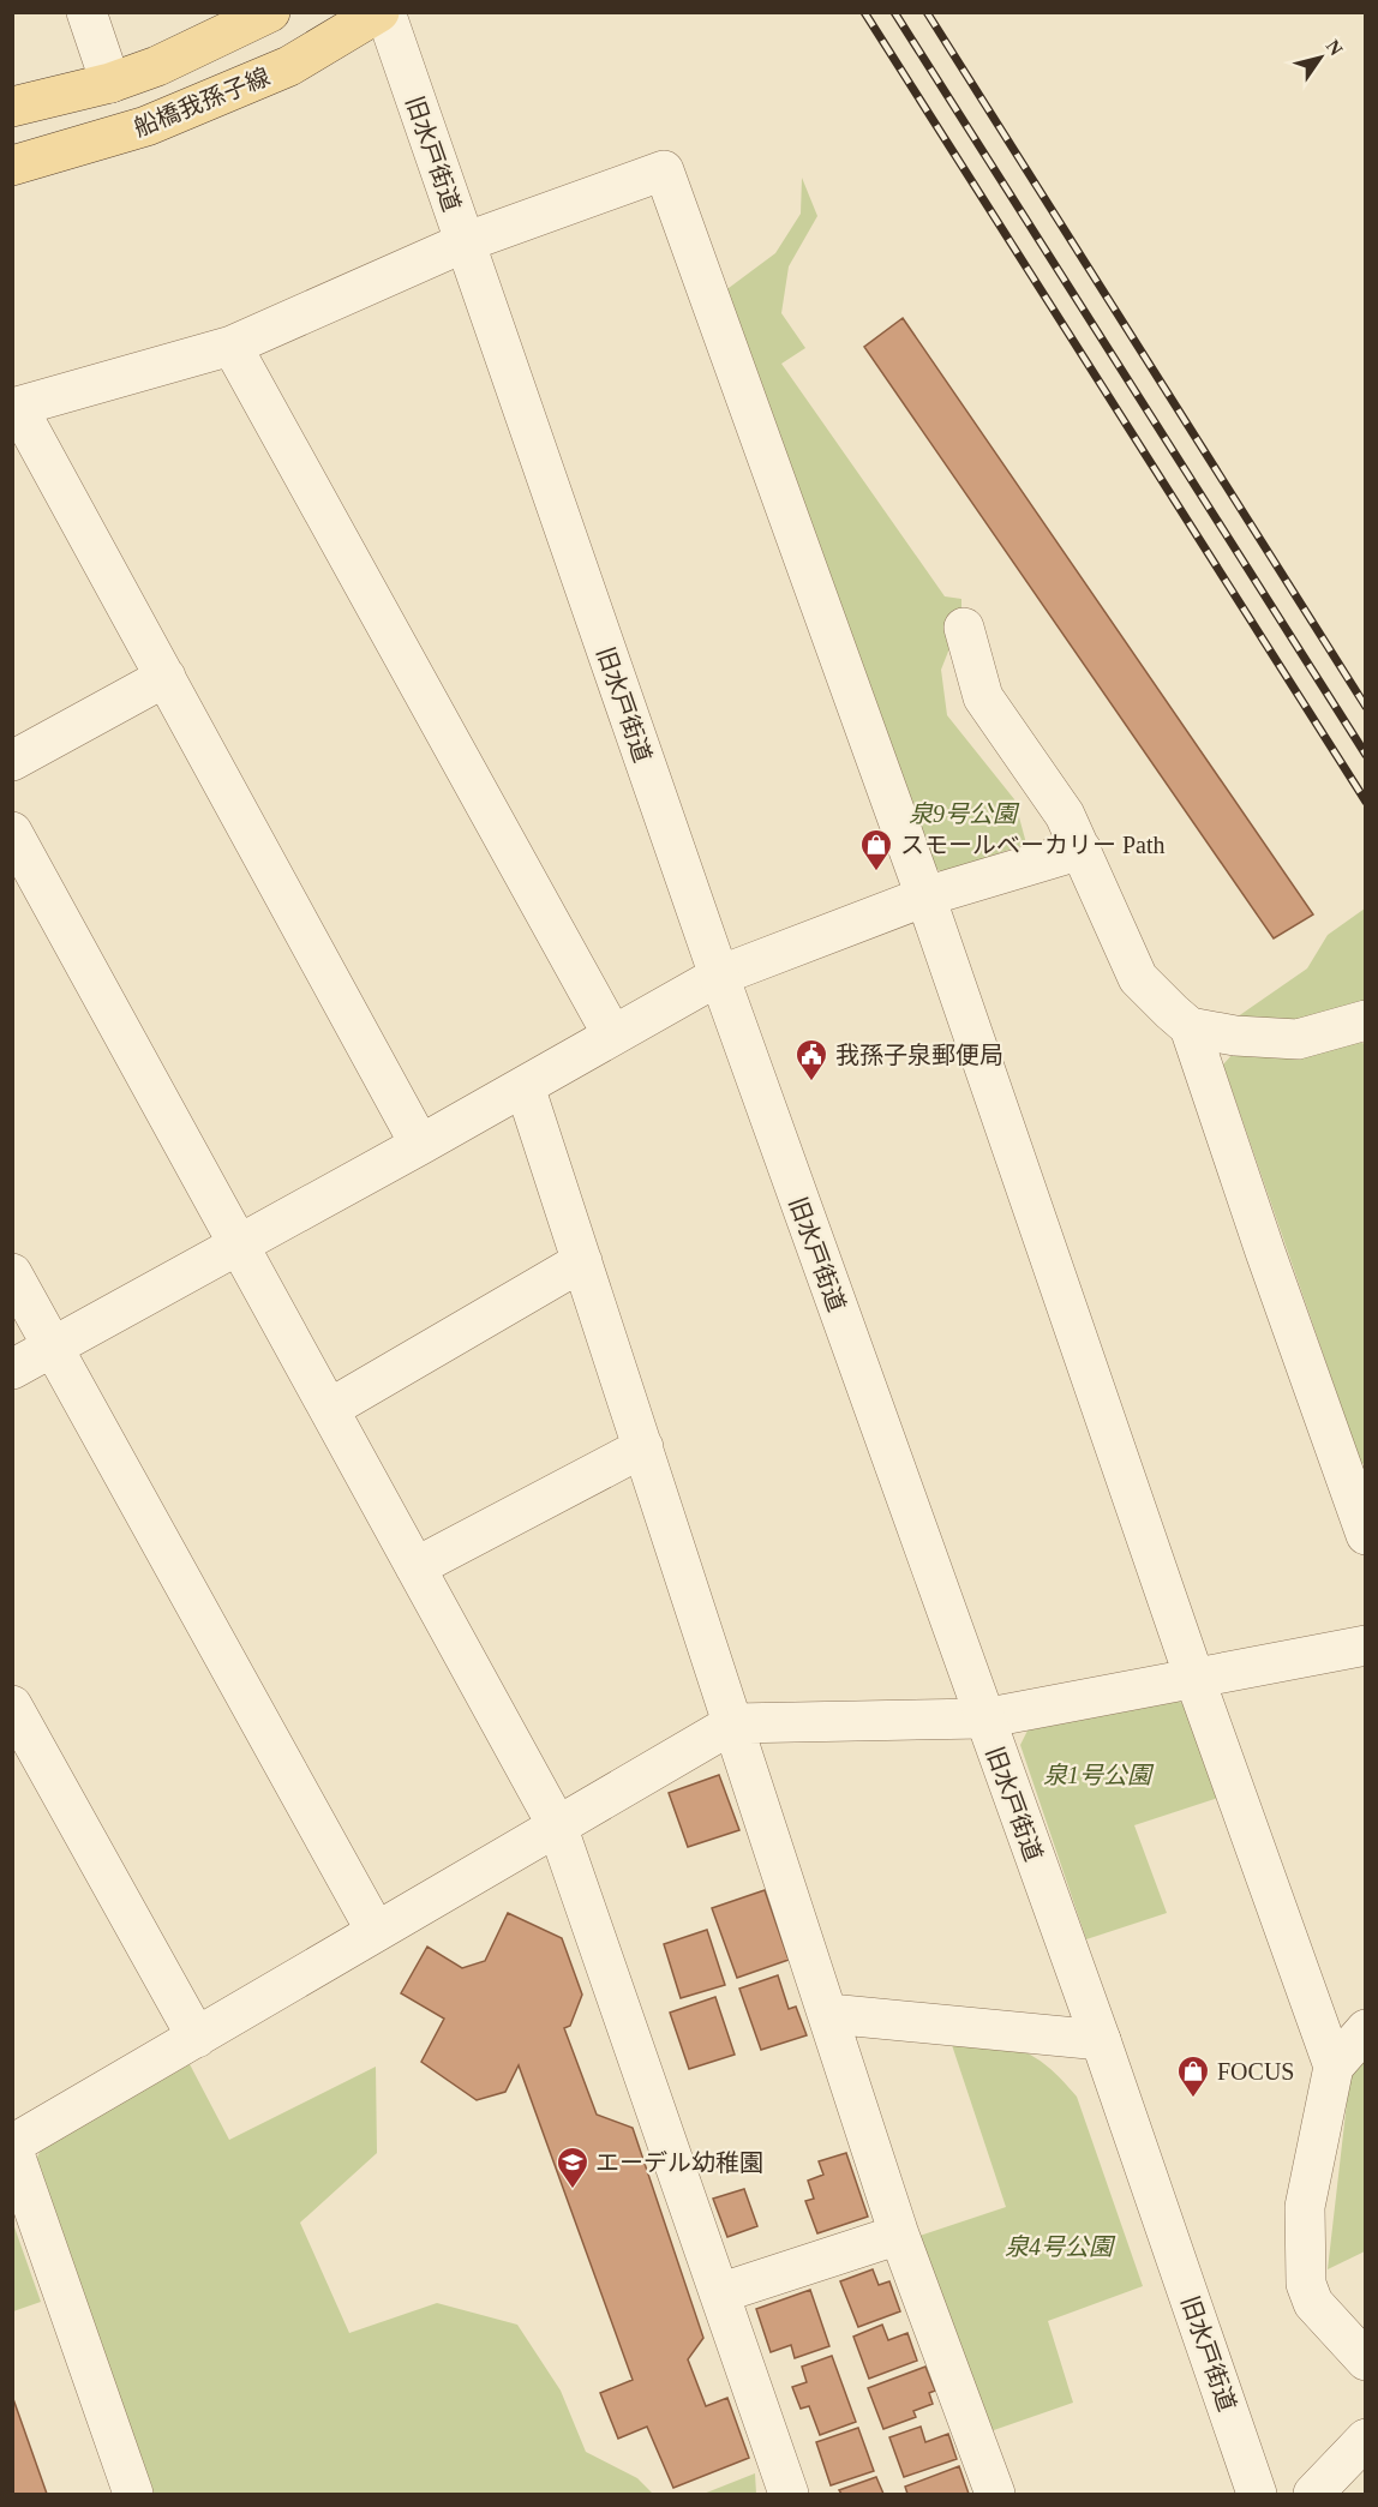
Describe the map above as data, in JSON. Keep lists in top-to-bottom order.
{
  "streets": {
    "main road": ["船橋我孫子線"],
    "street": ["旧水戸街道"]
  },
  "parks": ["泉9号公園", "泉1号公園", "泉4号公園"],
  "places": {
    "shop": ["スモールベーカリー Path", "FOCUS"],
    "public building": ["我孫子泉郵便局"],
    "school or university": ["エーデル幼稚園"]
  },
  "north": "top right"
}
